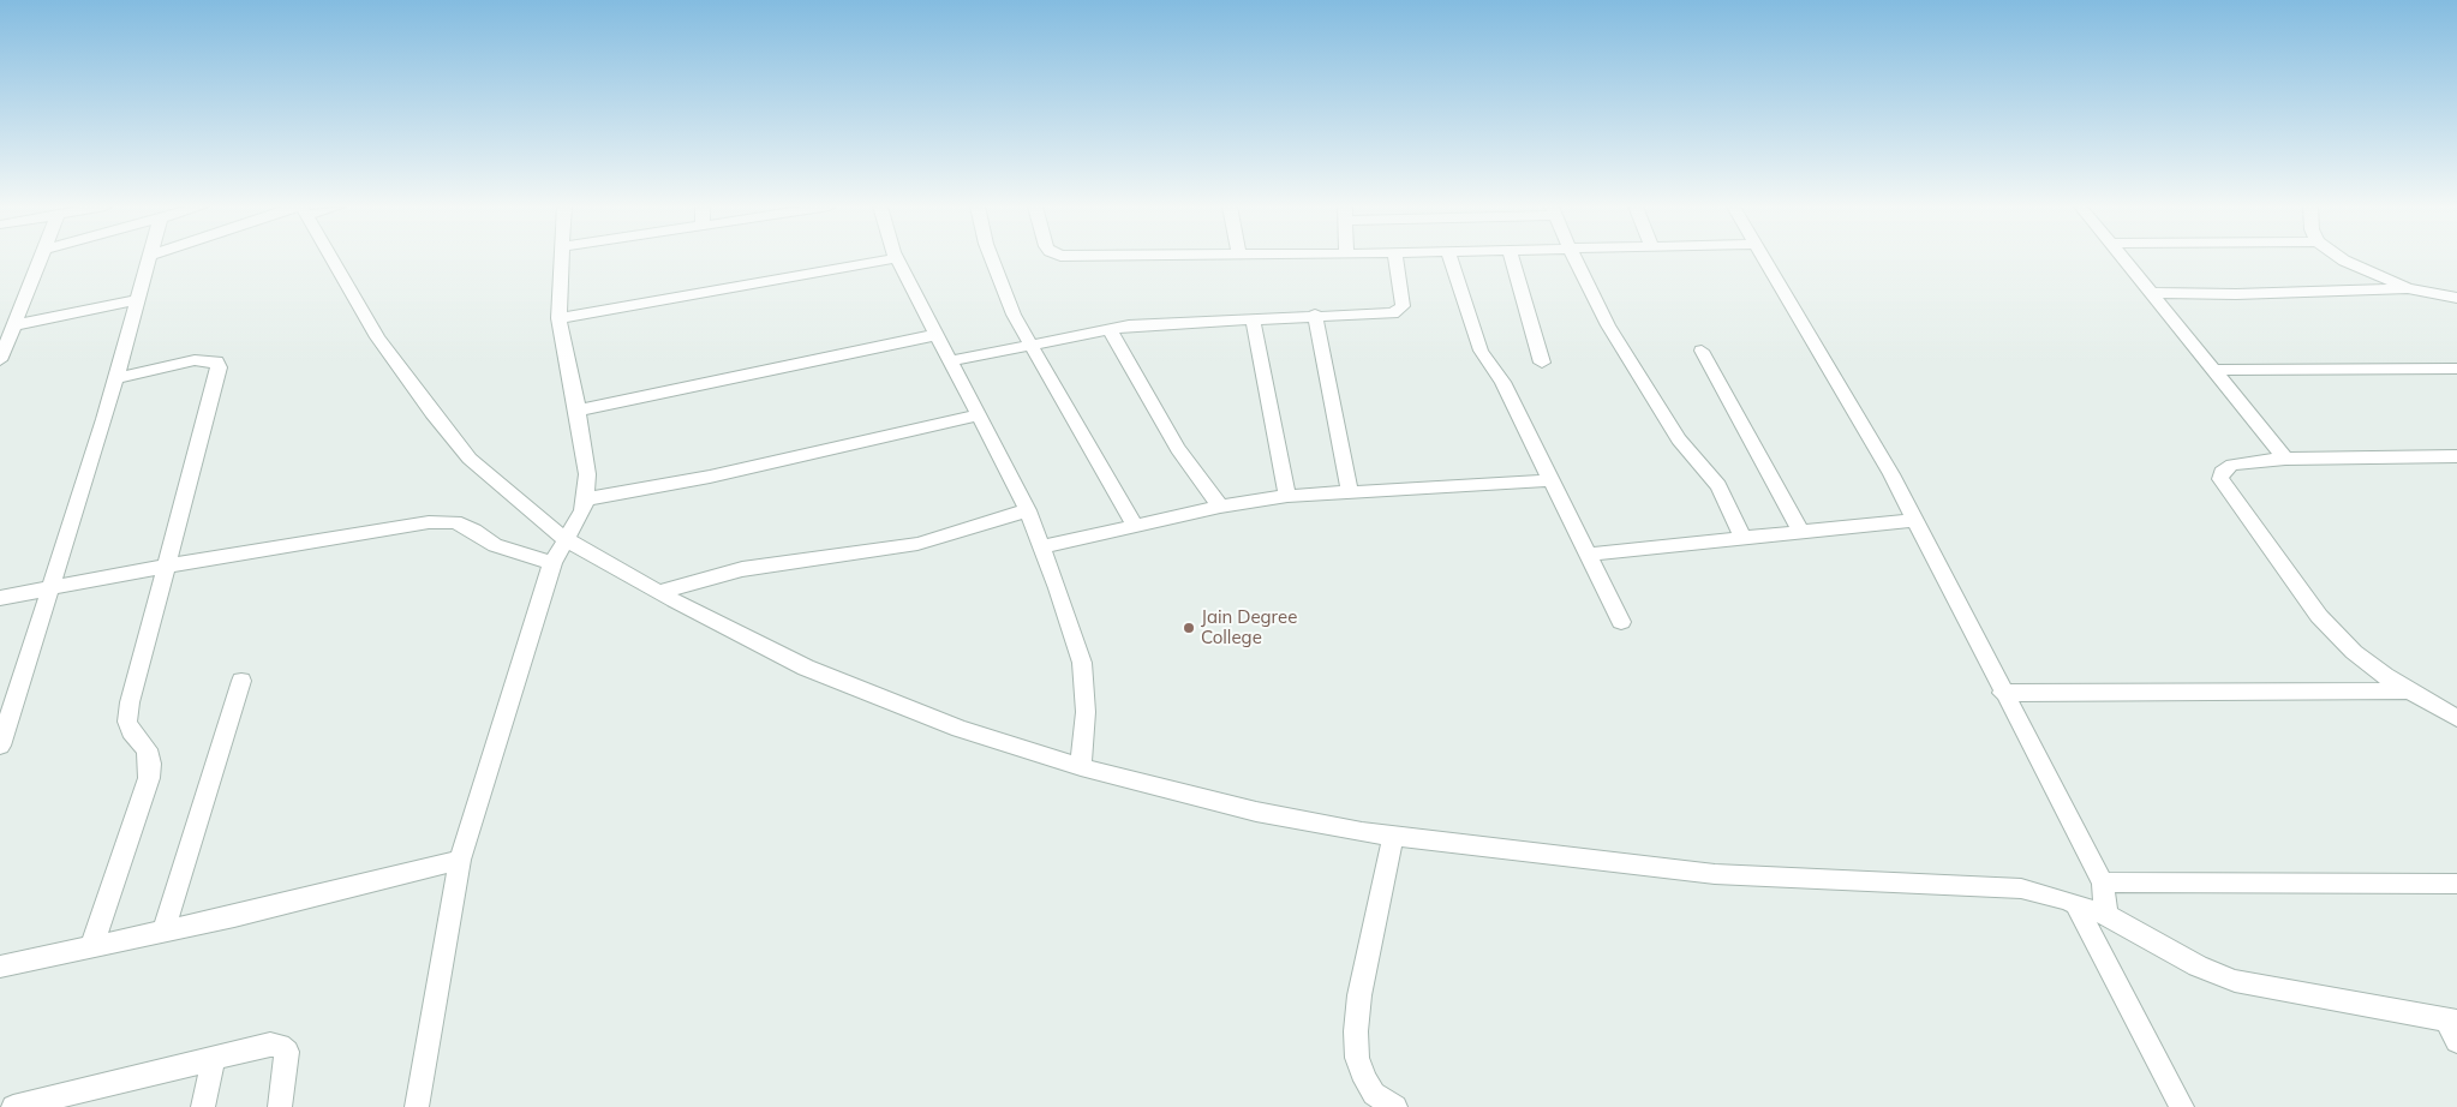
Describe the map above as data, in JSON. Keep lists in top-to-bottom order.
{
  "places": ["Jain Degree College"]
}
